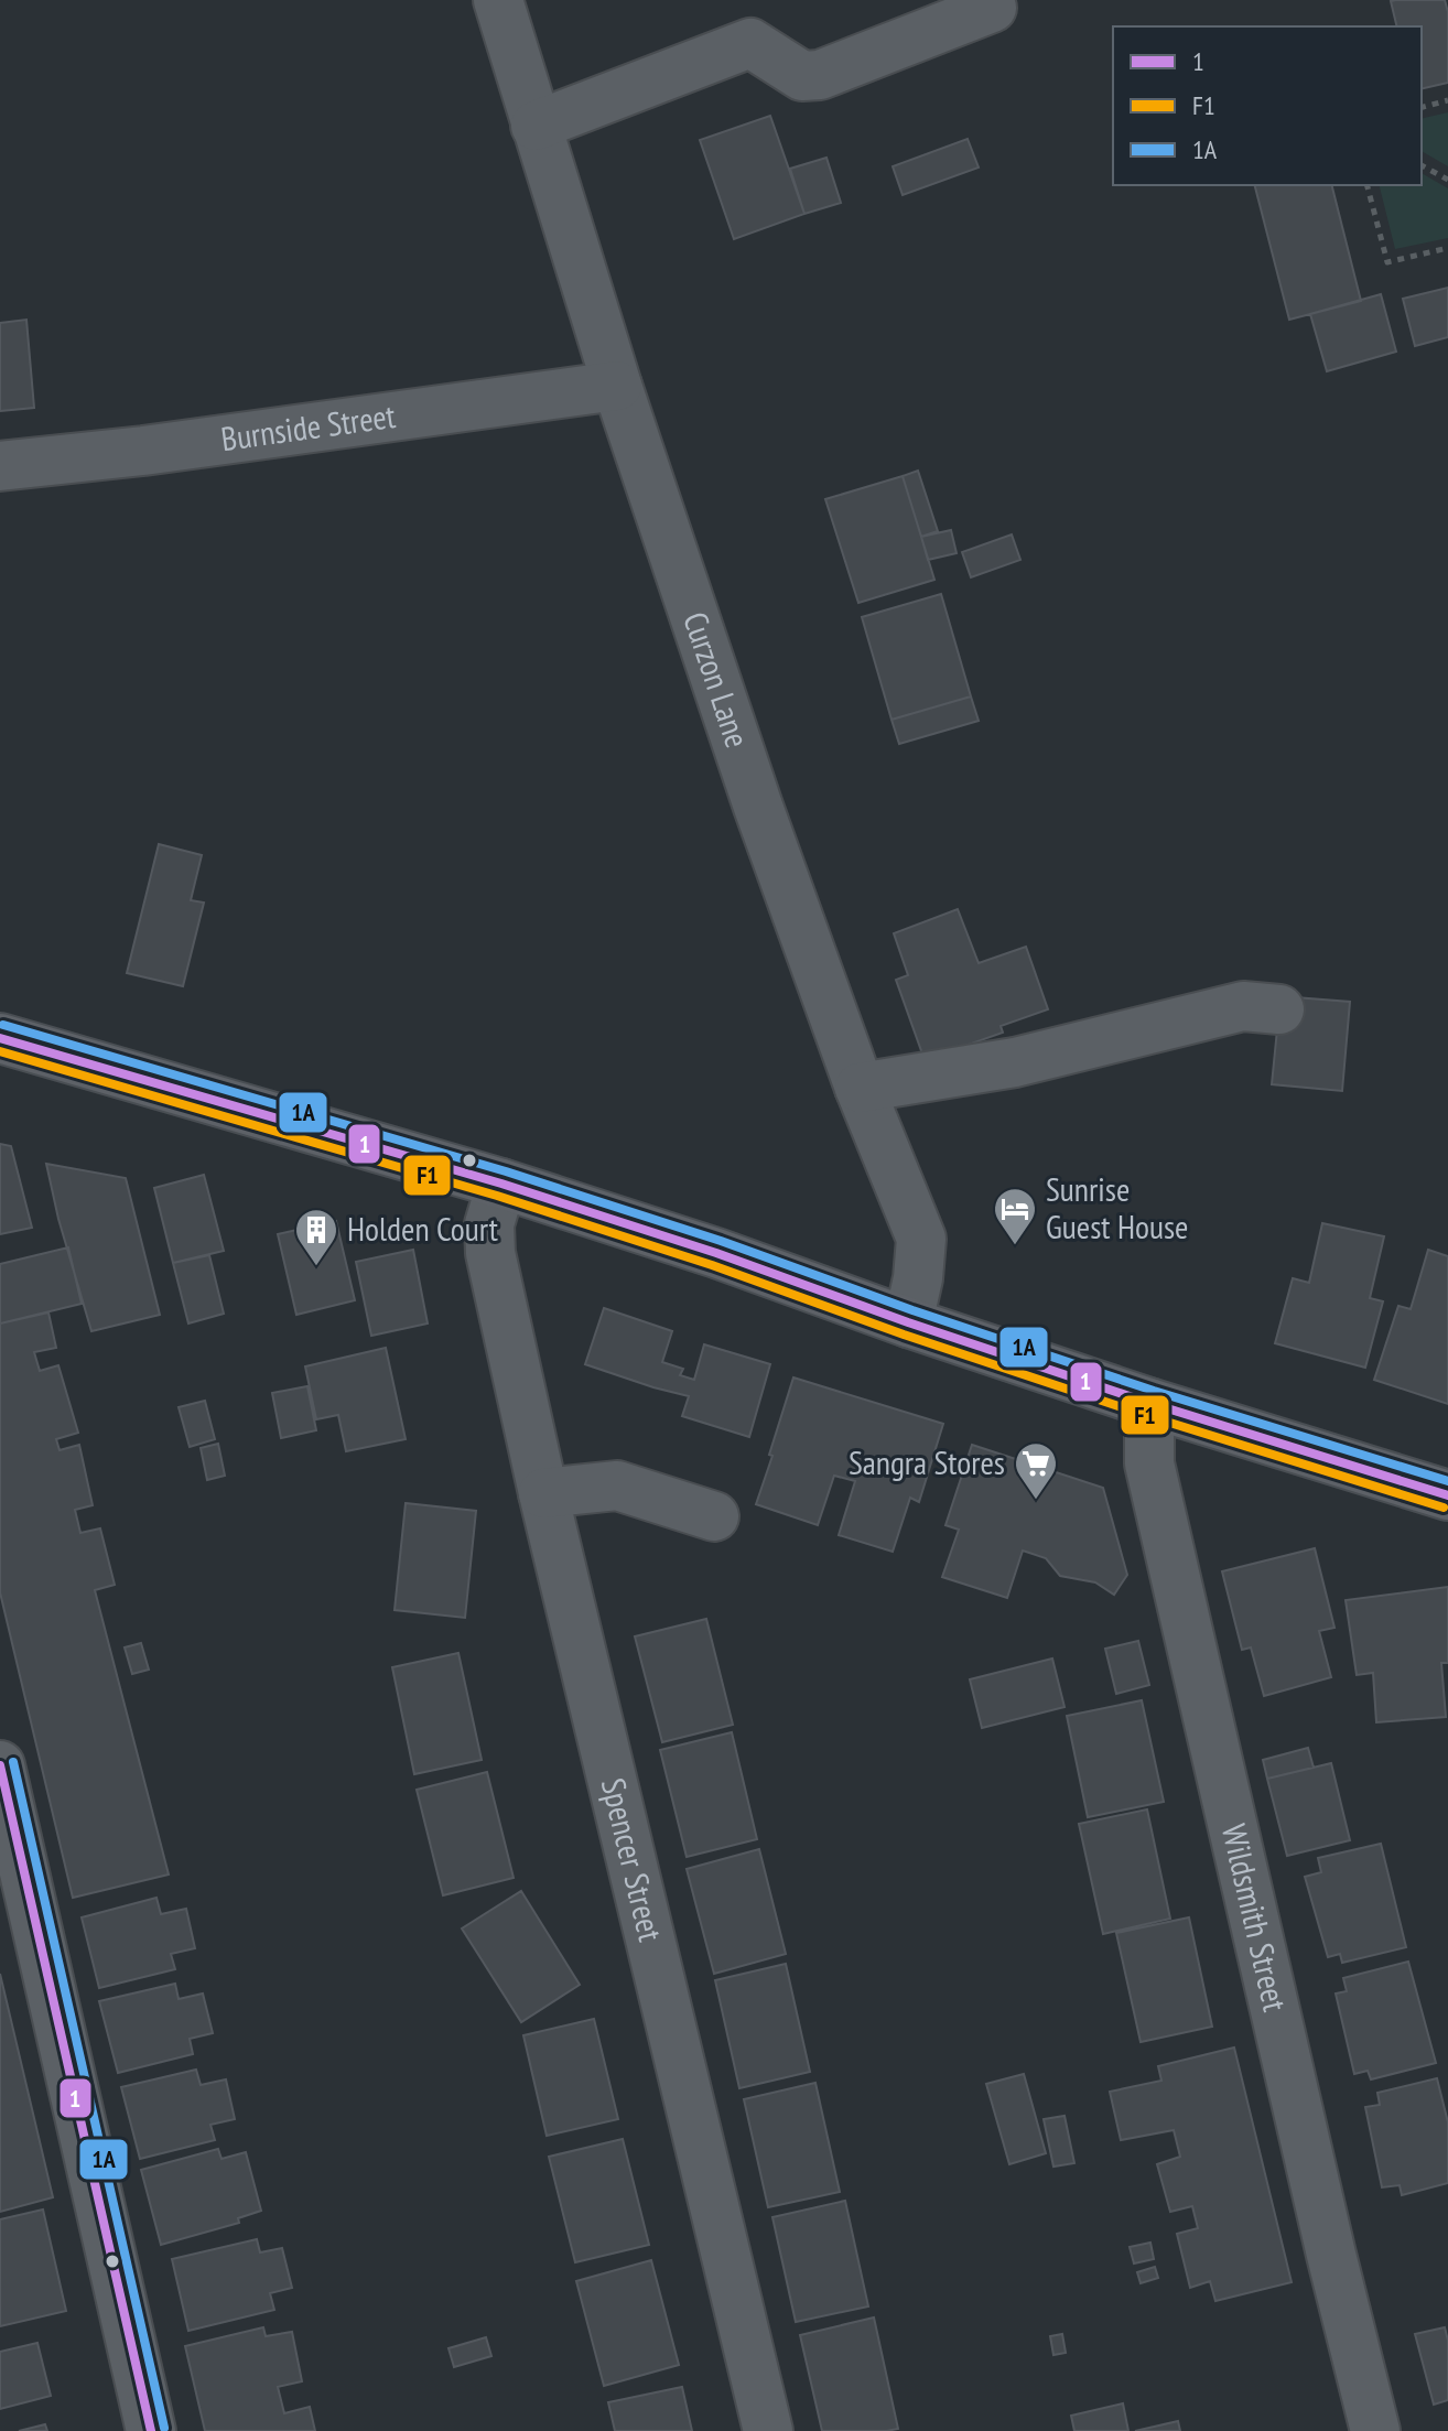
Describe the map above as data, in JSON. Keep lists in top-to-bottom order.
{
  "streets": {
    "street": [
      "Burnside Street",
      "Curzon Lane",
      "Spencer Street",
      "Wildsmith Street"
    ]
  },
  "crossings": [
    ["Burnside Street", "Curzon Lane"]
  ],
  "places": {
    "hotel": ["Sunrise Guest House"],
    "building": ["Holden Court"],
    "supermarket": ["Sangra Stores"]
  },
  "lines": ["transit line 1A", "transit line 1", "transit line F1"],
  "legend": ["1", "F1", "1A"]
}
